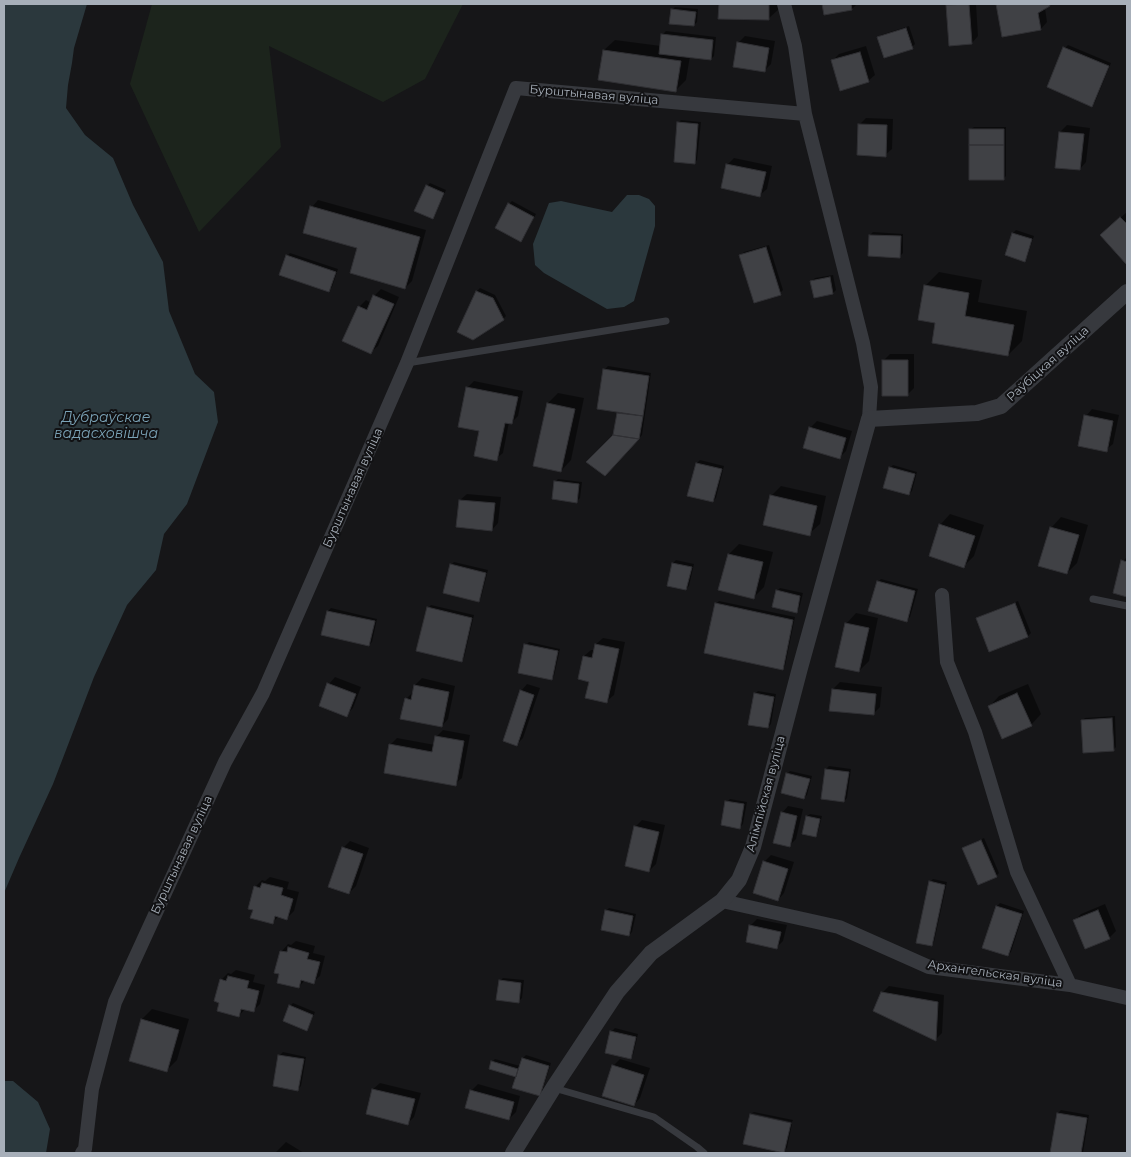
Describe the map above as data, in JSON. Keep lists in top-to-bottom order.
{
  "streets": {
    "street": [
      "Бурштынавая вуліца",
      "Раўбіцкая вуліца",
      "Алімпійская вуліца",
      "Архангельская вуліца"
    ]
  },
  "crossings": [
    ["Раўбіцкая вуліца", "Алімпійская вуліца"],
    ["Алімпійская вуліца", "Архангельская вуліца"]
  ],
  "water": ["Дубраўскае вадасховішча"]
}
